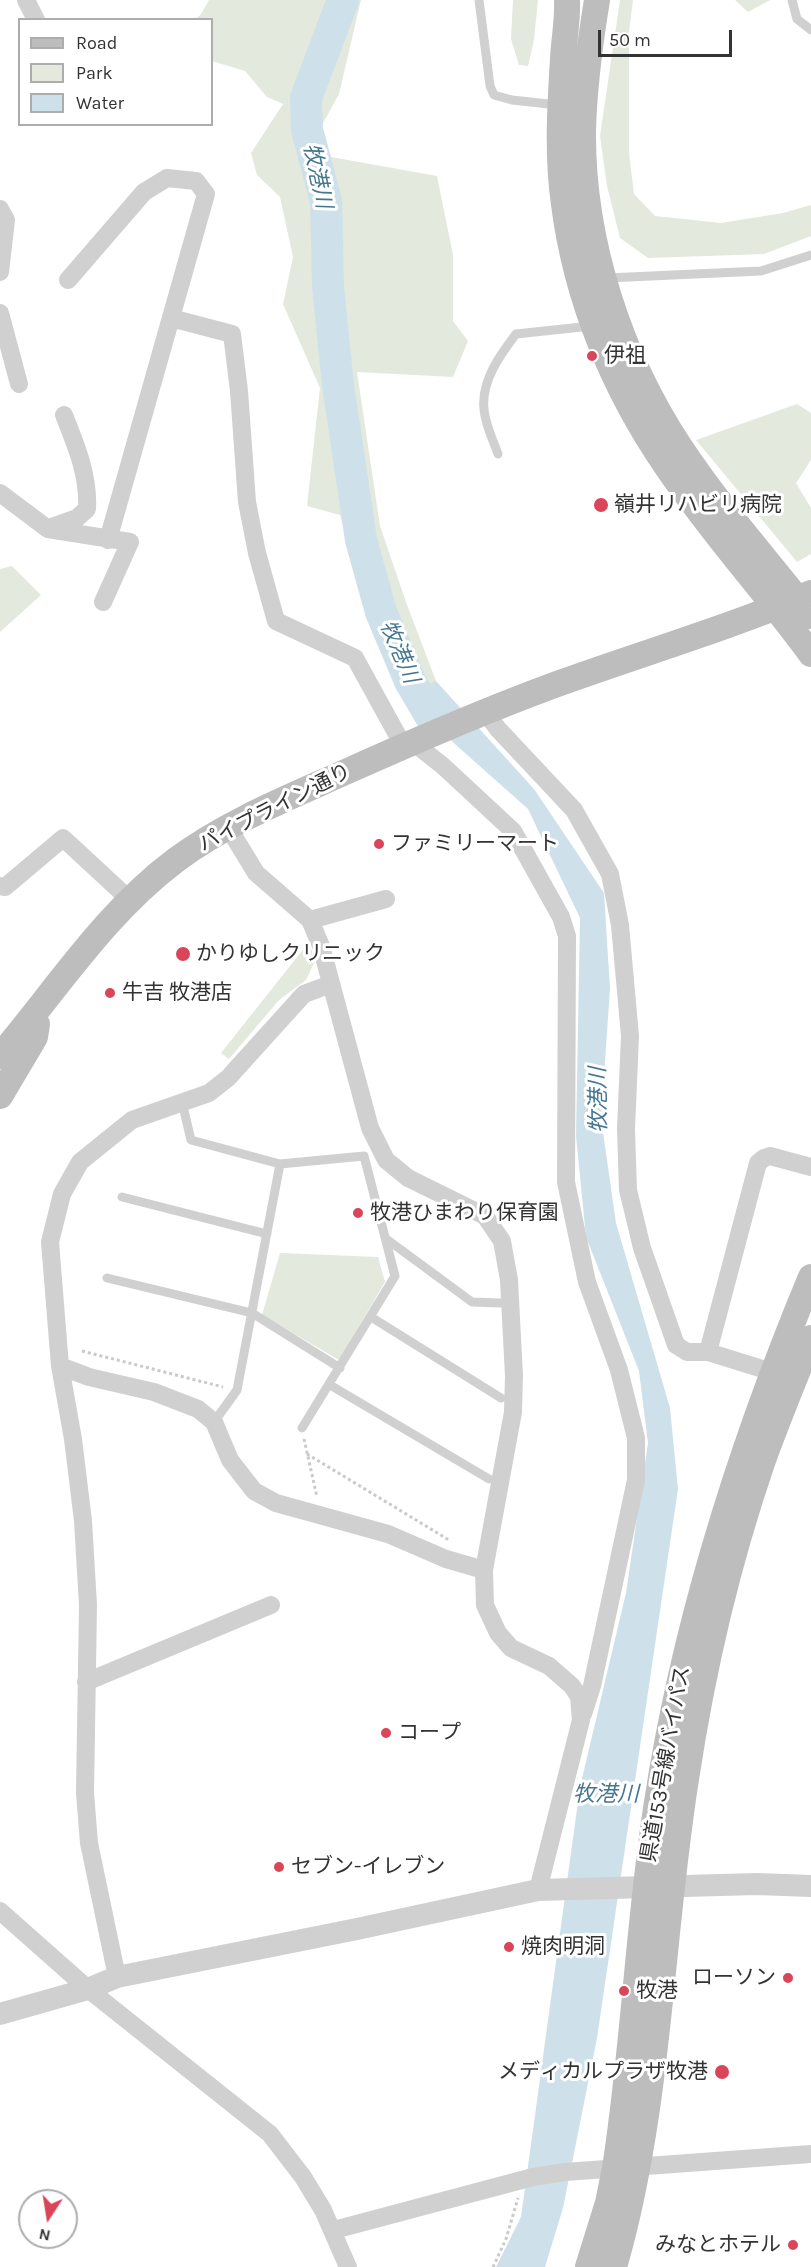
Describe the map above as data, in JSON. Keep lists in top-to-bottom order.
{
  "streets": {
    "main road": ["パイプライン通り", "県道153号線バイパス"]
  },
  "water": ["牧港川"],
  "places": [
    "伊祖",
    "嶺井リハビリ病院",
    "ファミリーマート",
    "かりゆしクリニック",
    "牛吉 牧港店",
    "牧港ひまわり保育園",
    "コープ",
    "セブン-イレブン",
    "焼肉明洞",
    "ローソン",
    "牧港",
    "メディカルプラザ牧港",
    "みなとホテル"
  ],
  "legend": ["Road", "Park", "Water"],
  "scale_bar": "50 m",
  "north": "bottom"
}
